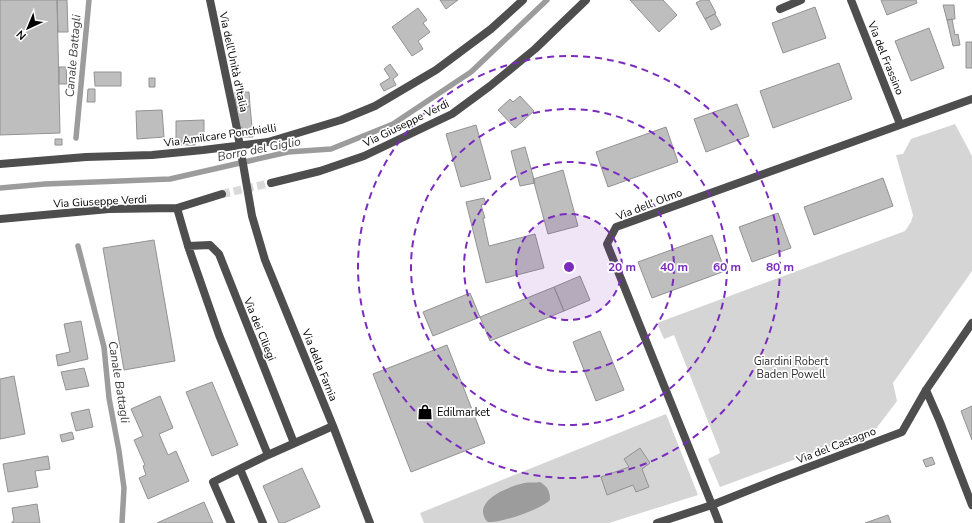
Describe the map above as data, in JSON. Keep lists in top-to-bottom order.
{
  "streets": {
    "street": [
      "Via del Frassino",
      "Via dell'Unità d'Italia",
      "Via Giuseppe Verdi",
      "Via Amilcare Ponchielli",
      "Via dell' Olmo",
      "Via dei Ciliegi",
      "Via della Farnia",
      "Via del Castagno"
    ]
  },
  "crossings": [
    ["Via del Frassino", "Via dell' Olmo"],
    ["Via dell'Unità d'Italia", "Via della Farnia"],
    ["Via dell' Olmo", "Via del Castagno"]
  ],
  "water": ["Canale Battagli", "Borro del Giglio"],
  "parks": ["Giardini Robert Baden Powell"],
  "places": {
    "shop": ["Edilmarket"]
  },
  "north": "bottom left",
  "rings": [
    "20 m",
    "40 m",
    "60 m",
    "80 m"
  ]
}
